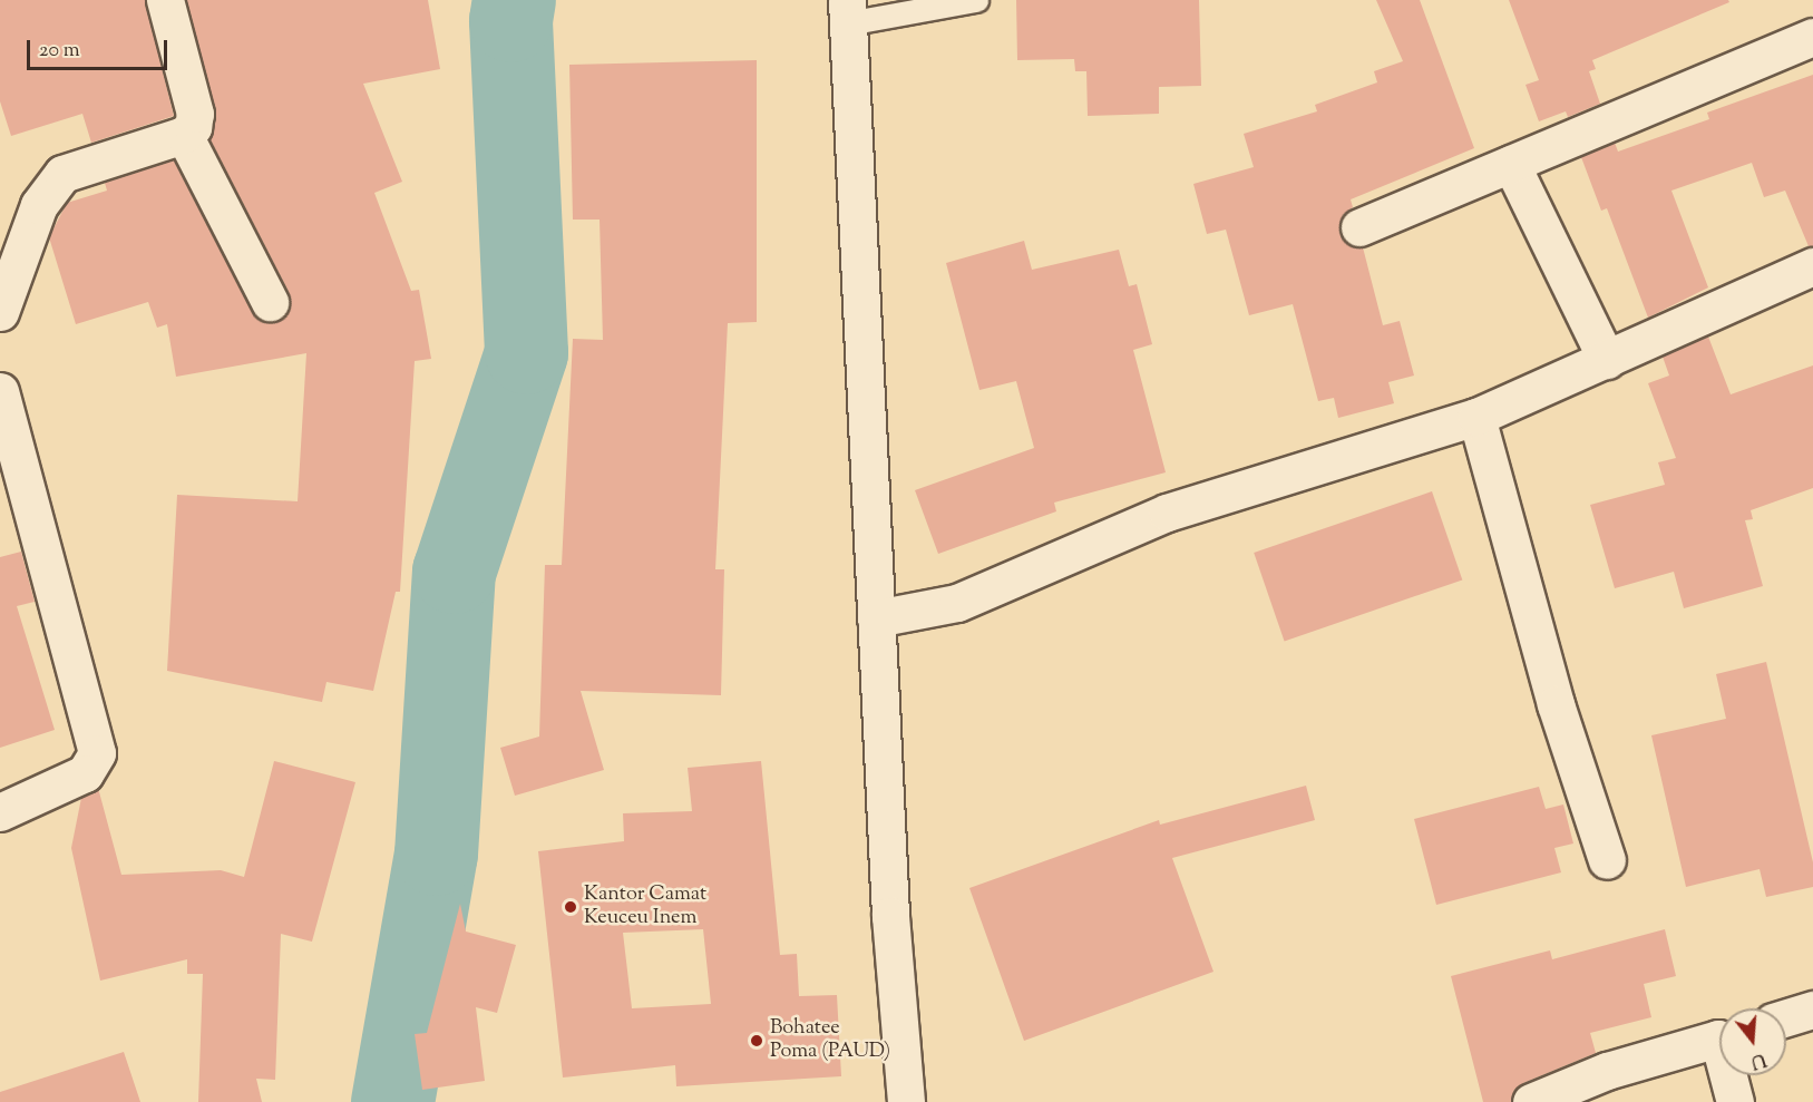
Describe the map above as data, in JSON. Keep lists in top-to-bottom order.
{
  "places": ["Kantor Camat Keuceu Inem", "Bohatee Poma (PAUD)"],
  "scale_bar": "20 m",
  "north": "bottom"
}
